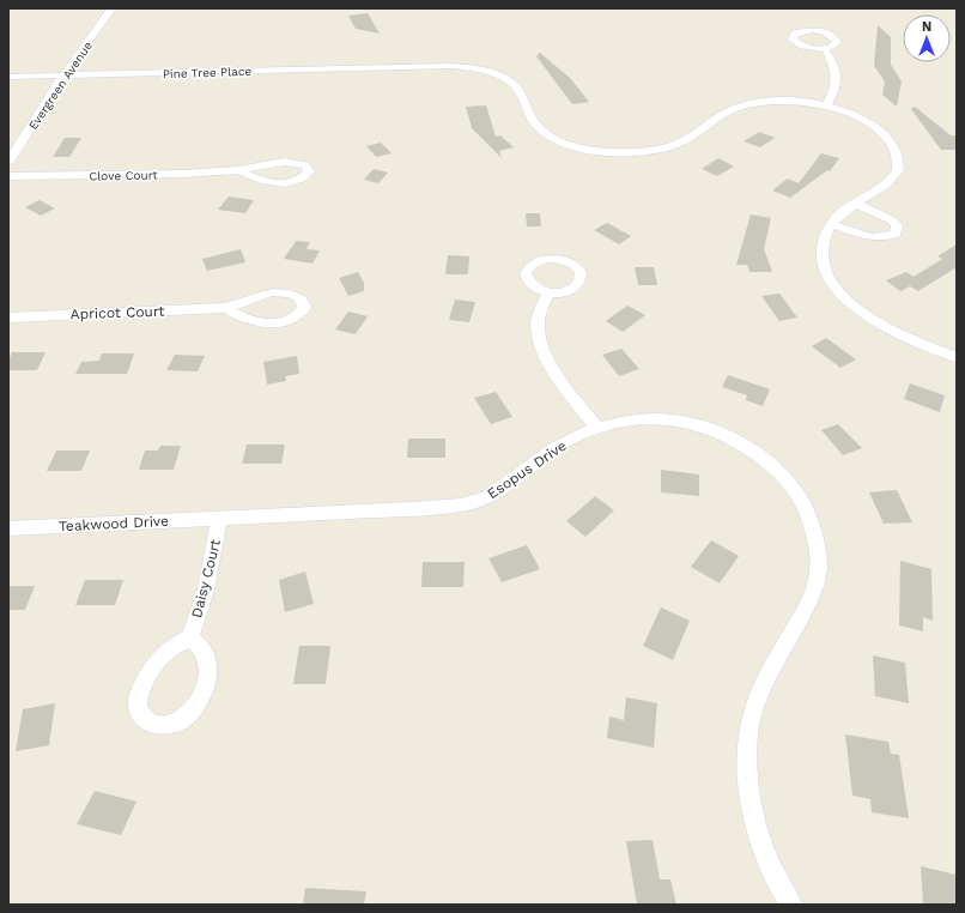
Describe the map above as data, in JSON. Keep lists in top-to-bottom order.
{
  "streets": {
    "street": [
      "Pine Tree Place",
      "Evergreen Avenue",
      "Clove Court",
      "Apricot Court",
      "Esopus Drive",
      "Teakwood Drive",
      "Daisy Court"
    ]
  },
  "crossings": [
    ["Pine Tree Place", "Evergreen Avenue"],
    ["Esopus Drive", "Teakwood Drive"],
    ["Esopus Drive", "Daisy Court"],
    ["Teakwood Drive", "Daisy Court"]
  ],
  "north": "top"
}
